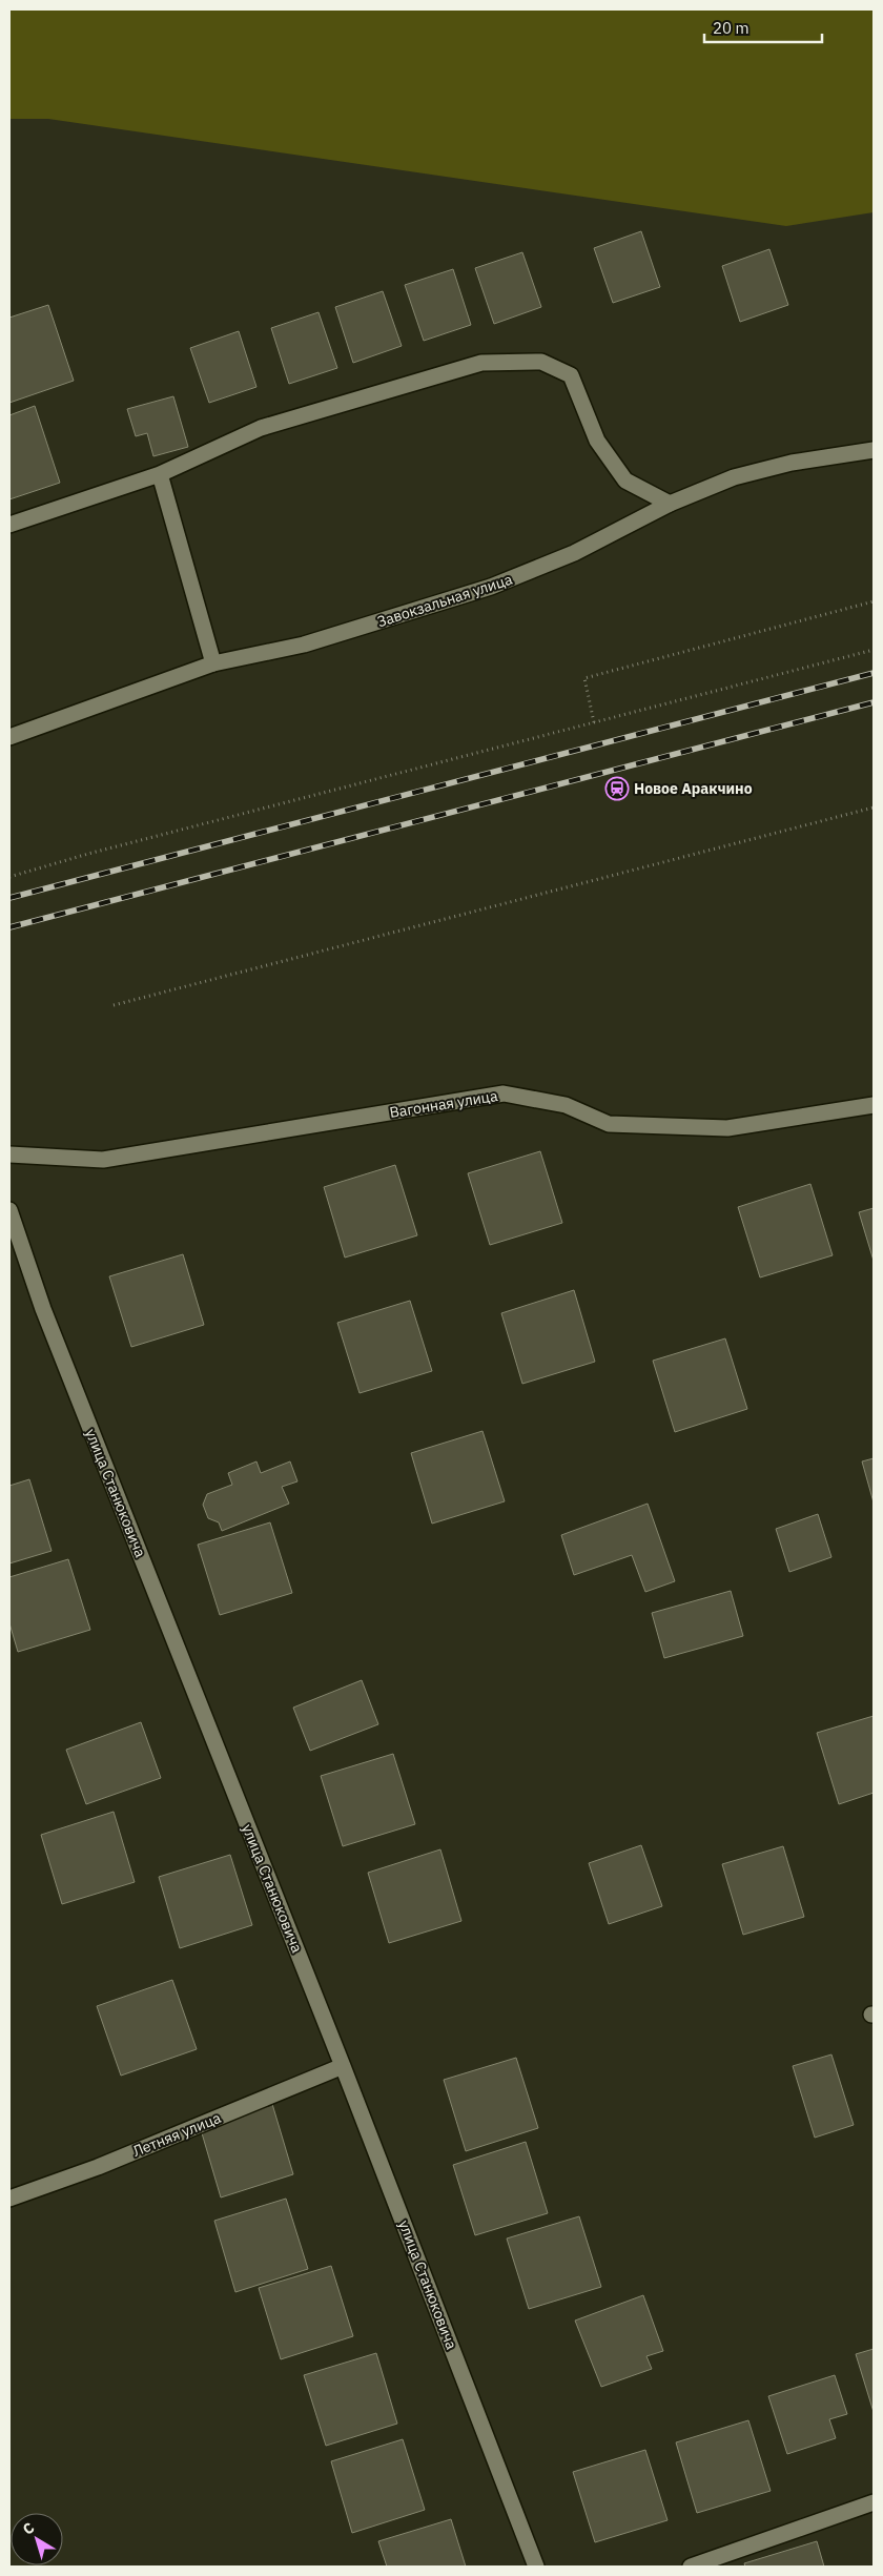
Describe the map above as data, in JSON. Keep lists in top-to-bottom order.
{
  "streets": {
    "street": [
      "Завокзальная улица",
      "Вагонная улица",
      "улица Станюковича",
      "Летняя улица"
    ]
  },
  "crossings": [
    ["улица Станюковича", "Летняя улица"]
  ],
  "places": {
    "station": ["Новое Аракчино"]
  },
  "scale_bar": "20 m",
  "north": "top left"
}
